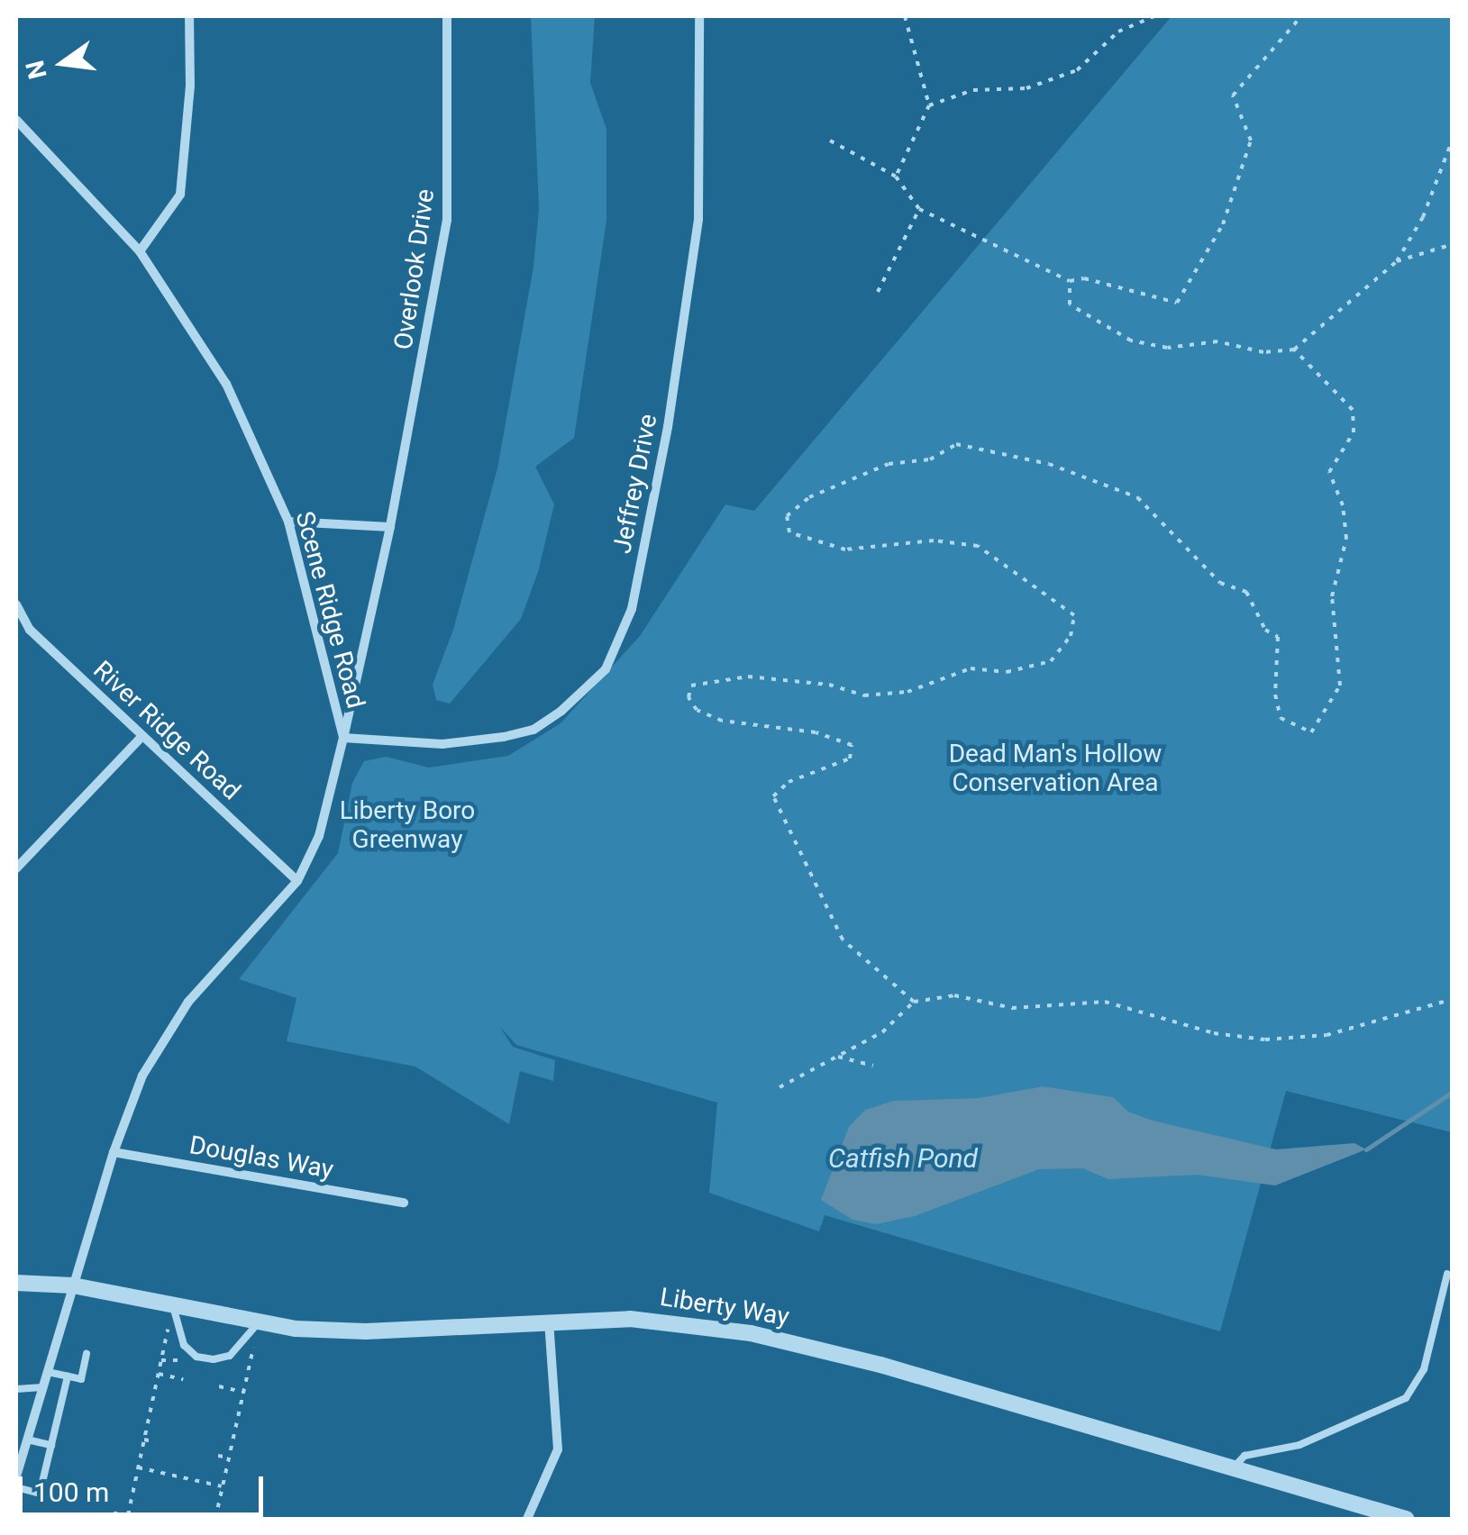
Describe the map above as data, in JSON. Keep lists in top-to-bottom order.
{
  "streets": {
    "street": [
      "Overlook Drive",
      "Jeffrey Drive",
      "Scene Ridge Road",
      "River Ridge Road",
      "Douglas Way",
      "Liberty Way"
    ]
  },
  "crossings": [
    ["Overlook Drive", "Jeffrey Drive"],
    ["Overlook Drive", "Scene Ridge Road"],
    ["Jeffrey Drive", "Scene Ridge Road"],
    ["Scene Ridge Road", "River Ridge Road"],
    ["Scene Ridge Road", "Douglas Way"],
    ["Scene Ridge Road", "Liberty Way"]
  ],
  "water": ["Catfish Pond"],
  "parks": ["Dead Man's Hollow Conservation Area", "Liberty Boro Greenway"],
  "scale_bar": "100 m",
  "north": "left"
}
